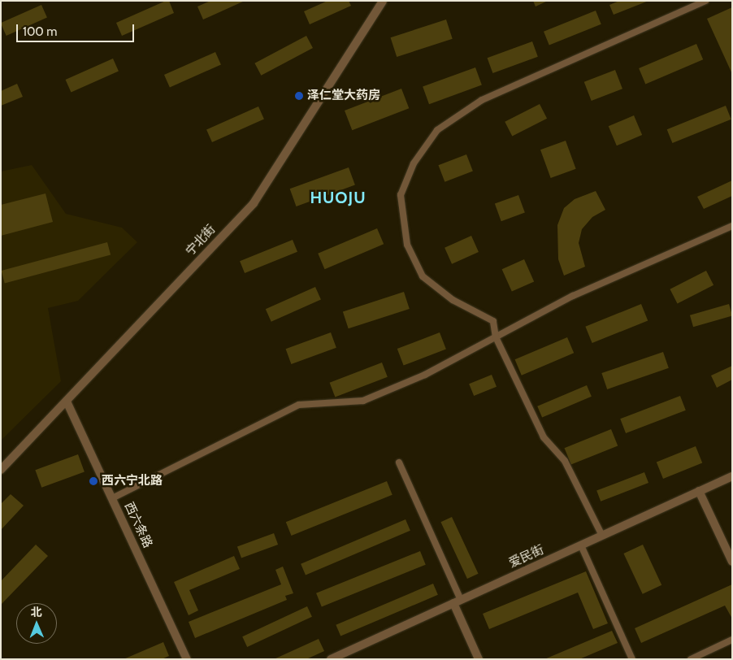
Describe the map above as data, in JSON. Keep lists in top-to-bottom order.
{
  "streets": {
    "street": ["宁北街", "西六条路", "爱民街"]
  },
  "crossings": [
    ["宁北街", "西六条路"]
  ],
  "districts": ["HUOJU"],
  "places": ["泽仁堂大药房", "西六宁北路"],
  "scale_bar": "100 m",
  "north": "top"
}
